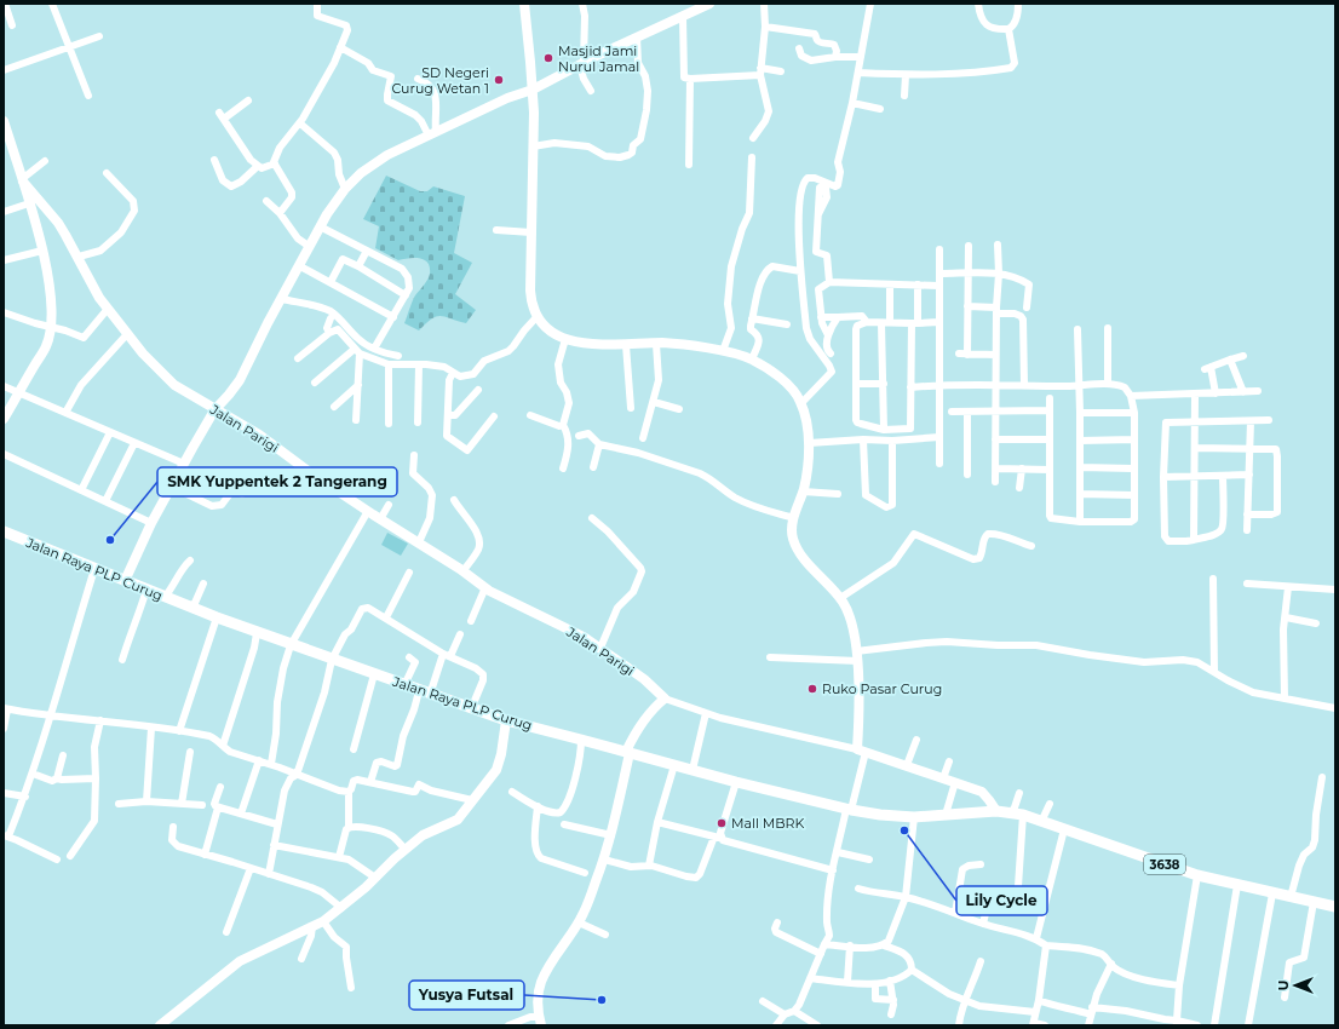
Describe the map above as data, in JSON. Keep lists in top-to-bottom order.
{
  "streets": {
    "main road": ["Jalan Raya PLP Curug", "3638"],
    "street": ["Jalan Parigi"]
  },
  "crossings": [
    ["Jalan Parigi", "Jalan Raya PLP Curug"],
    ["Jalan Parigi", "3638"],
    ["Jalan Raya PLP Curug", "3638"]
  ],
  "places": [
    "Masjid Jami Nurul Jamal",
    "SD Negeri Curug Wetan 1",
    "SMK Yuppentek 2 Tangerang",
    "Ruko Pasar Curug",
    "Mall MBRK",
    "Lily Cycle",
    "Yusya Futsal"
  ],
  "north": "left"
}
